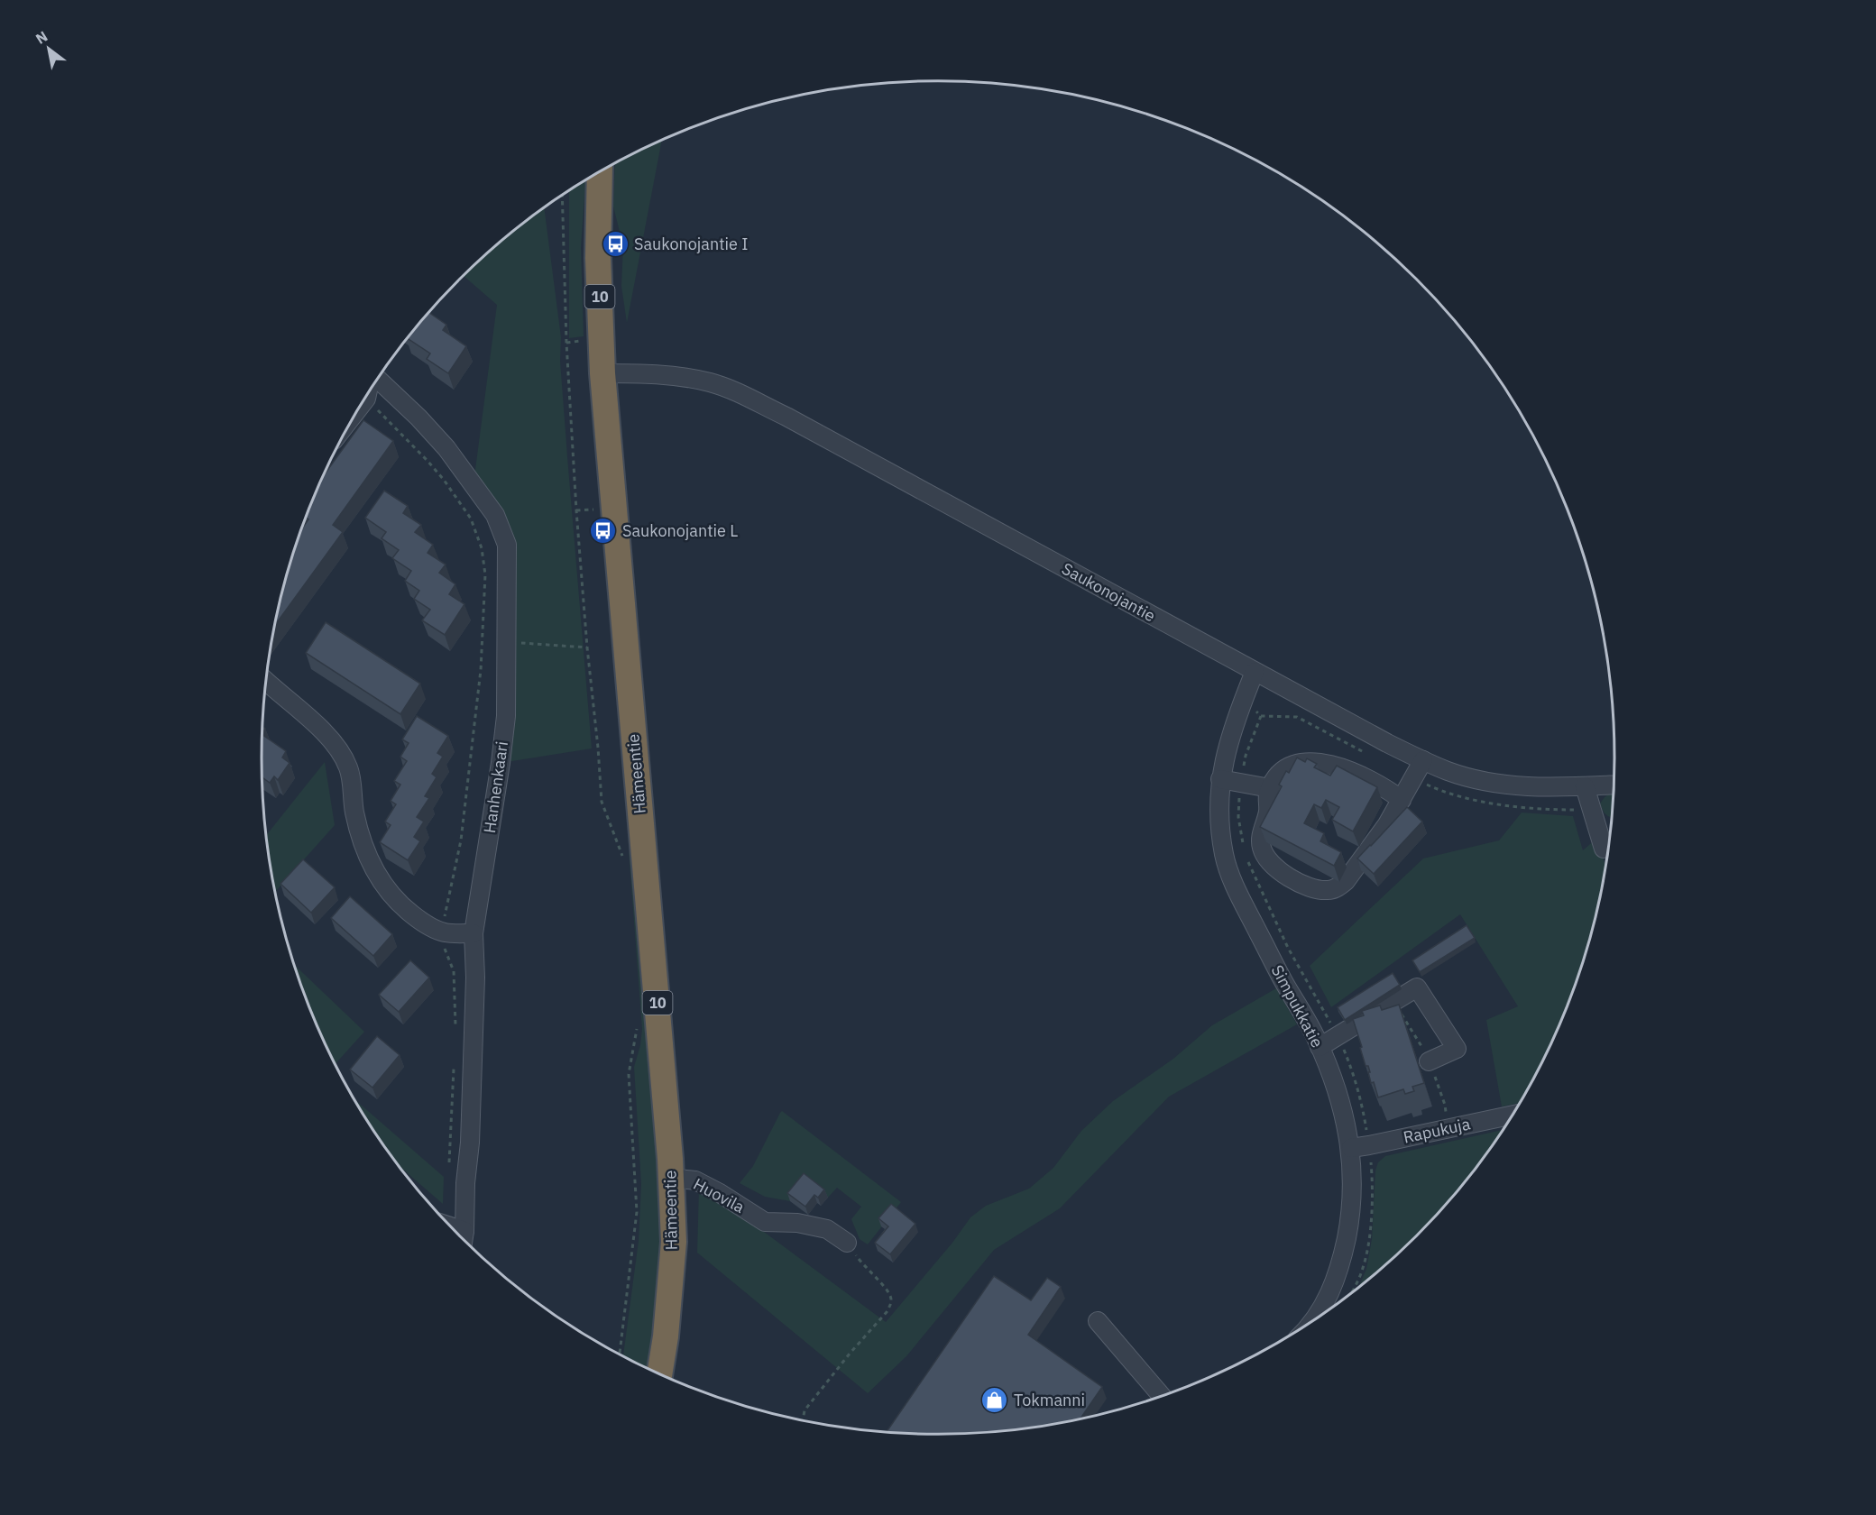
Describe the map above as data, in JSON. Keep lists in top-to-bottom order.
{
  "streets": {
    "highway": ["10", "Hämeentie"],
    "street": [
      "Saukonojantie",
      "Hanhenkaari",
      "Simpukkatie",
      "Rapukuja",
      "Huovila"
    ]
  },
  "crossings": [
    ["Saukonojantie", "Hämeentie"],
    ["Saukonojantie", "Simpukkatie"],
    ["Hämeentie", "Huovila"],
    ["Simpukkatie", "Rapukuja"]
  ],
  "places": {
    "bus stop": ["Saukonojantie I", "Saukonojantie L"],
    "shop": ["Tokmanni"]
  },
  "north": "top left"
}
